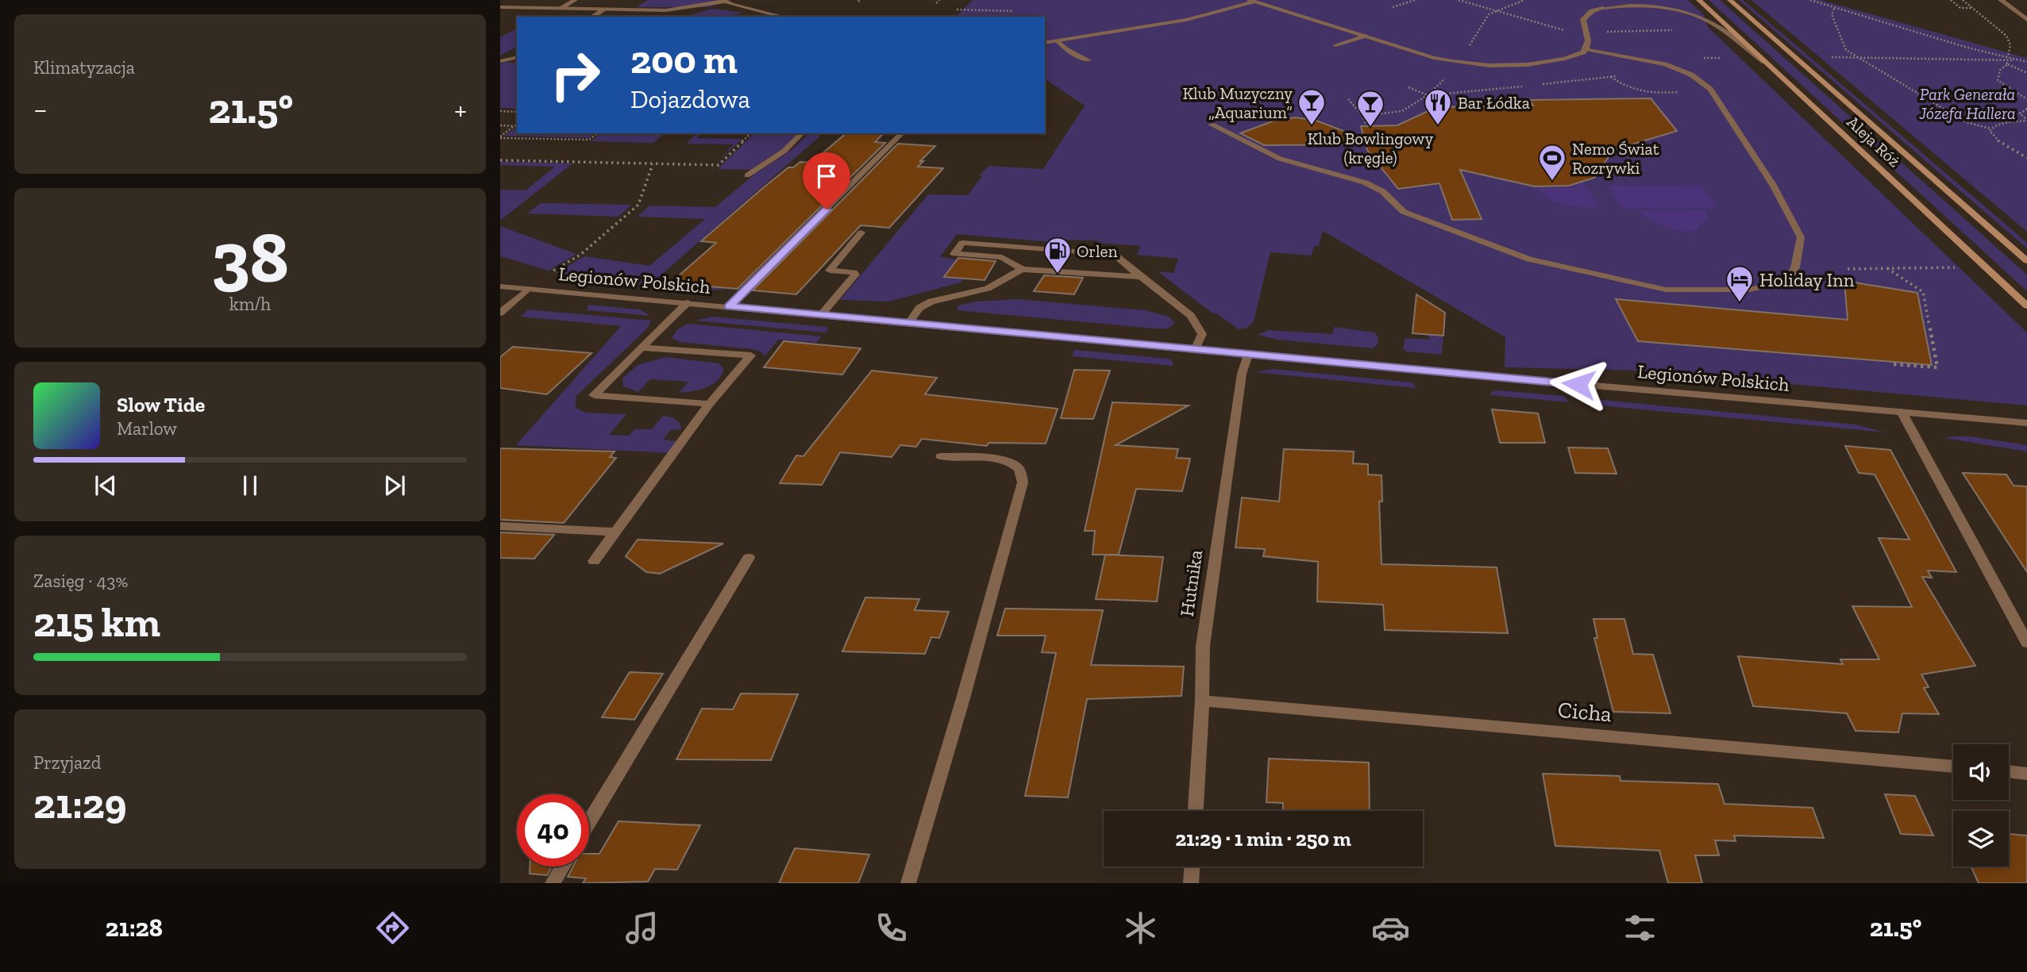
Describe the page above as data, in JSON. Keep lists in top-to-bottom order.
{
  "streets": {
    "main road": ["Aleja Róż"],
    "street": ["Legionów Polskich", "Hutnika", "Cicha"]
  },
  "crossings": [
    ["Legionów Polskich", "Hutnika"],
    ["Hutnika", "Cicha"]
  ],
  "parks": ["Park Generała Józefa Hallera"],
  "places": {
    "bar": ["Klub Muzyczny „Aquarium”", "Klub Bowlingowy (kręgle)"],
    "restaurant": ["Bar Łódka"],
    "sports": ["Nemo Świat Rozrywki"],
    "fuel station": ["Orlen"],
    "hotel": ["Holiday Inn"]
  },
  "page": {
    "tile": [
      "Klimatyzacja",
      ["38", "km/h"],
      ["Zasięg · 43%", "215 km"],
      ["Przyjazd", "21:29"]
    ],
    "turn": ["200 m", "Dojazdowa"],
    "heat": ["−", "21.5°", "+"],
    "song": ["Slow Tide", "Marlow"],
    "limit": "40",
    "trip": "21:29 · 1 min · 250 m",
    "tabs": ["21:28", "21.5°"]
  }
}
